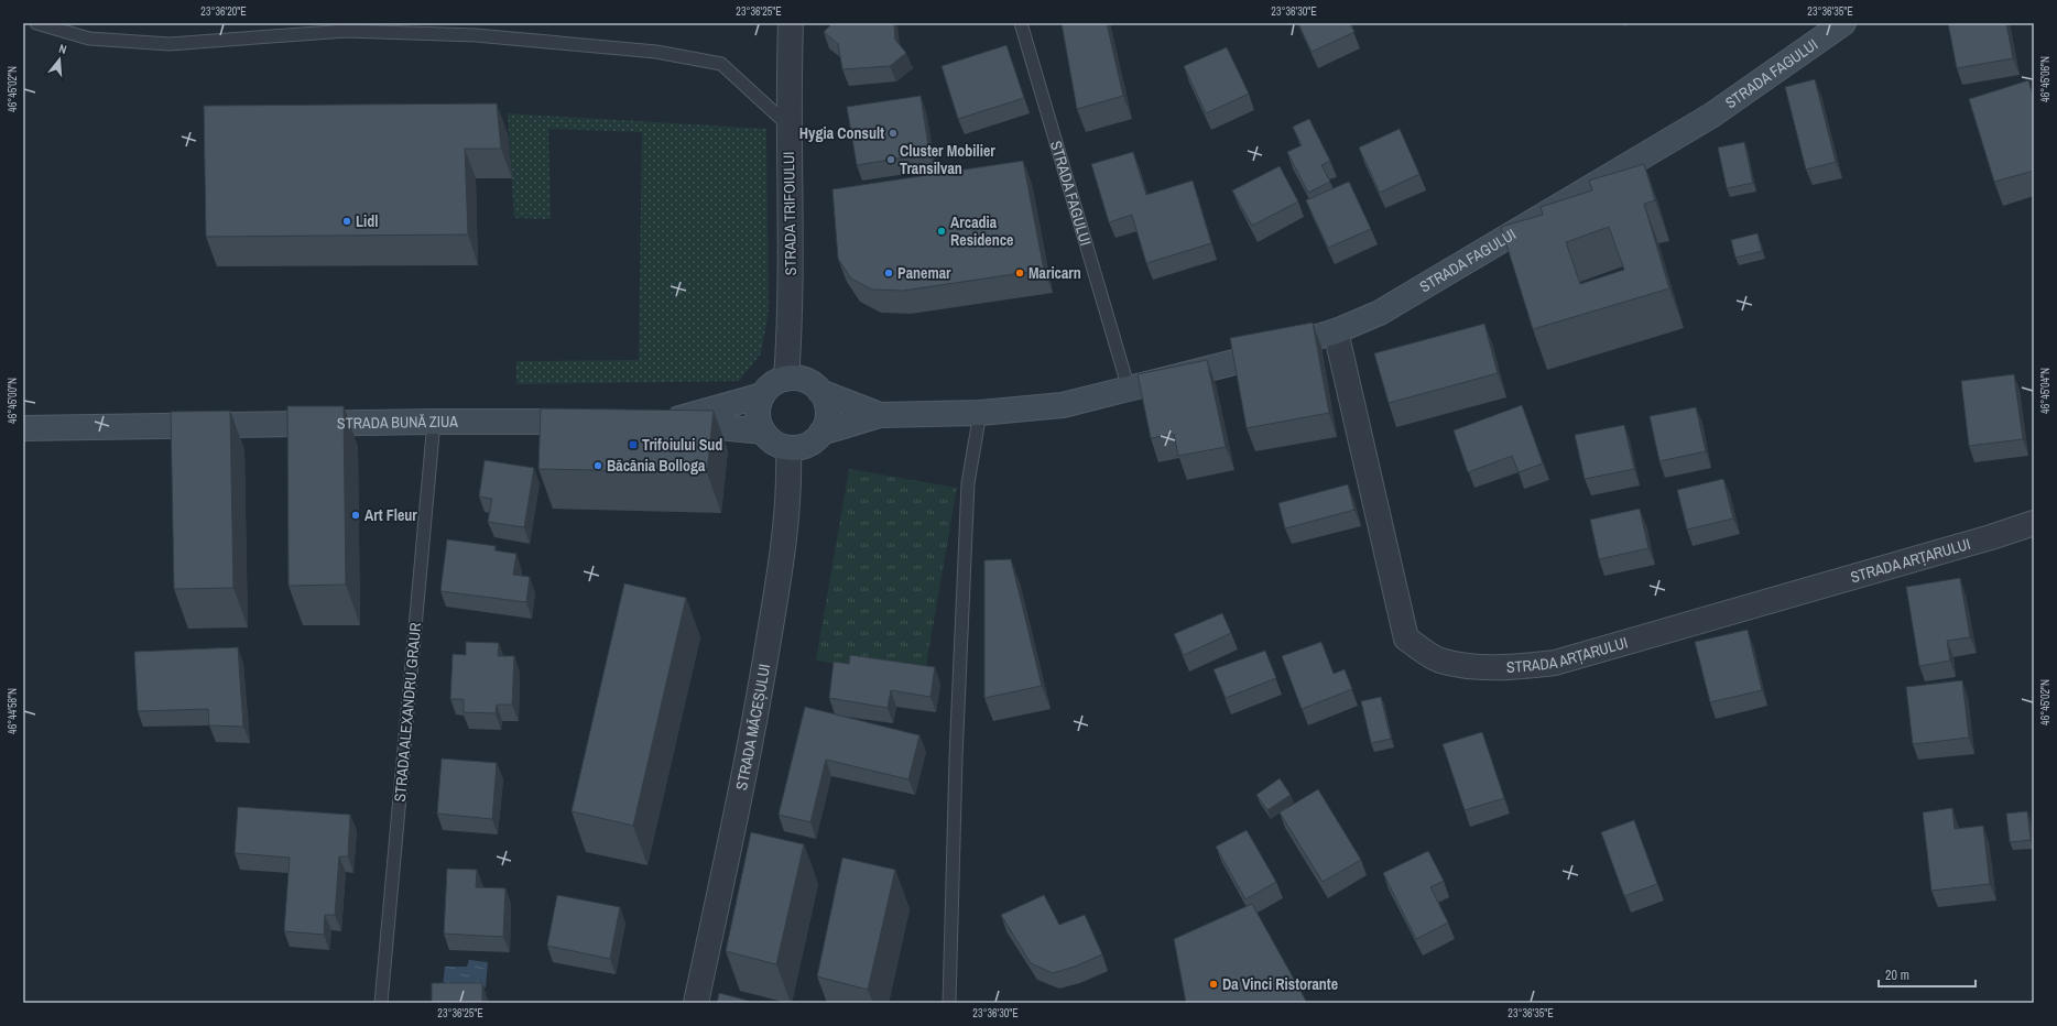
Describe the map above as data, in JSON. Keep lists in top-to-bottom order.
{
  "streets": {
    "main road": ["STRADA FAGULUI", "STRADA BUNĂ ZIUA"],
    "street": ["STRADA TRIFOIULUI", "STRADA ARȚARULUI", "STRADA MĂCEȘULUI"],
    "lane": ["STRADA ALEXANDRU GRAUR"]
  },
  "crossings": [
    ["STRADA FAGULUI", "STRADA TRIFOIULUI"],
    ["STRADA FAGULUI", "STRADA ARȚARULUI"],
    ["STRADA FAGULUI", "STRADA MĂCEȘULUI"],
    ["STRADA TRIFOIULUI", "STRADA MĂCEȘULUI"],
    ["STRADA BUNĂ ZIUA", "STRADA ALEXANDRU GRAUR"]
  ],
  "places": {
    "other": [
      "Hygia Consult",
      "Cluster Mobilier Transilvan",
      "Lidl",
      "Arcadia Residence",
      "Panemar",
      "Maricarn",
      "Băcănia Bolloga",
      "Art Fleur",
      "Da Vinci Ristorante"
    ],
    "transit": ["Trifoiului Sud"]
  },
  "scale_bar": "20 m",
  "north": "top",
  "coordinates": [
    "23°36'20\"E",
    "23°36'25\"E",
    "23°36'30\"E",
    "23°36'35\"E",
    "46°45'06\"N",
    "46°45'02\"N",
    "46°45'04\"N",
    "46°45'00\"N",
    "46°44'58\"N"
  ]
}
